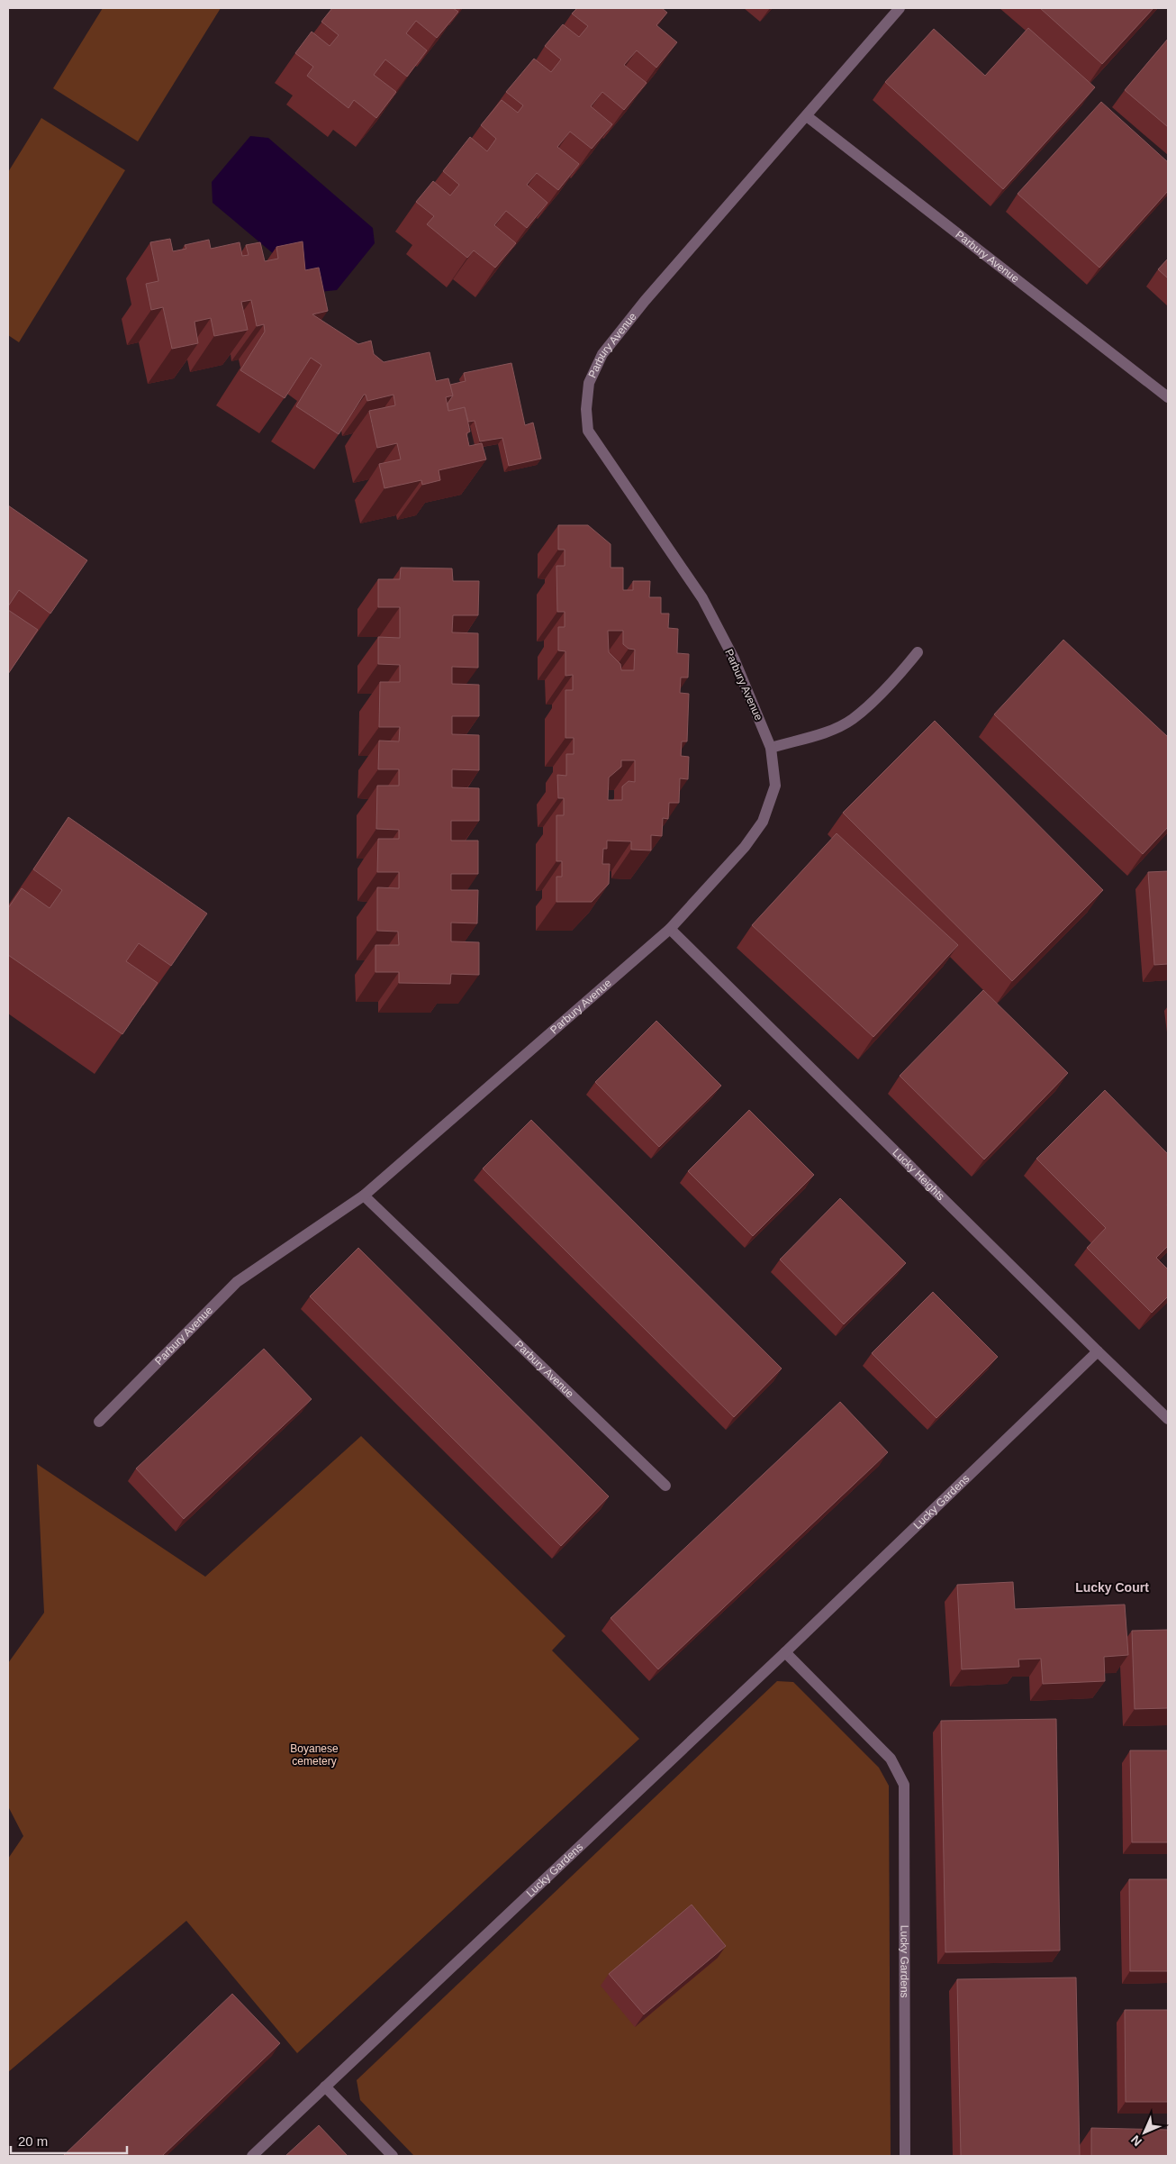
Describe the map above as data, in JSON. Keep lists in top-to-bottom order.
{
  "streets": {
    "street": ["Parbury Avenue", "Lucky Heights", "Lucky Gardens"]
  },
  "crossings": [
    ["Parbury Avenue", "Lucky Heights"],
    ["Lucky Heights", "Lucky Gardens"]
  ],
  "districts": ["Lucky Court"],
  "parks": ["Boyanese cemetery"],
  "scale_bar": "20 m",
  "north": "bottom left"
}
